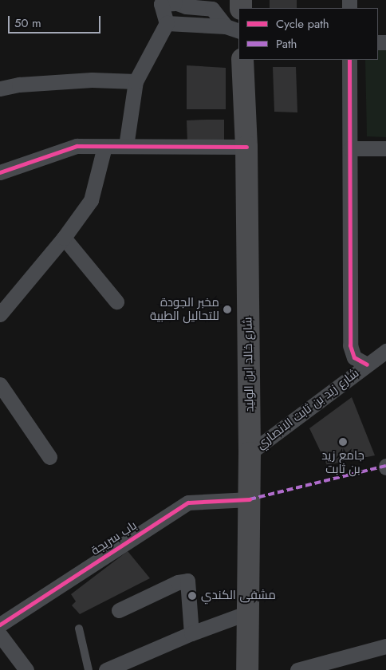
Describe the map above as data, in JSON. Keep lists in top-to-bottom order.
{
  "streets": {
    "main road": ["شارع خالد ابن الوليد"],
    "street": ["شارع زيد بن ثابت الانصاري", "باب سريجة"]
  },
  "crossings": [
    ["شارع خالد ابن الوليد", "شارع زيد بن ثابت الانصاري"],
    ["شارع خالد ابن الوليد", "باب سريجة"]
  ],
  "places": ["مخبر الجودة للتحاليل الطبية", "جامع زيد بن ثابت", "مشفى الكندي"],
  "legend": ["Cycle path", "Path"],
  "scale_bar": "50 m"
}
